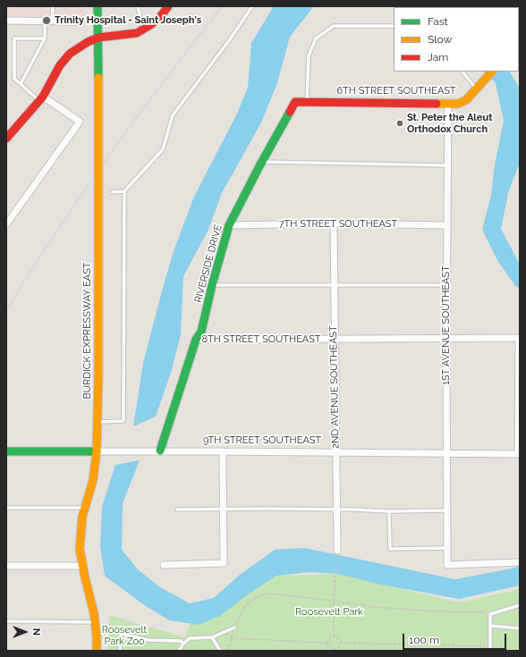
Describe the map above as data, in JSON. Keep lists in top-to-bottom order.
{
  "streets": {
    "main road": [
      "6TH STREET SOUTHEAST",
      "RIVERSIDE DRIVE",
      "BURDICK EXPRESSWAY EAST",
      "9TH STREET SOUTHEAST"
    ],
    "street": [
      "7TH STREET SOUTHEAST",
      "1ST AVENUE SOUTHEAST",
      "8TH STREET SOUTHEAST",
      "2ND AVENUE SOUTHEAST"
    ]
  },
  "crossings": [
    ["6TH STREET SOUTHEAST", "RIVERSIDE DRIVE"],
    ["6TH STREET SOUTHEAST", "1ST AVENUE SOUTHEAST"],
    ["7TH STREET SOUTHEAST", "RIVERSIDE DRIVE"],
    ["7TH STREET SOUTHEAST", "1ST AVENUE SOUTHEAST"],
    ["7TH STREET SOUTHEAST", "2ND AVENUE SOUTHEAST"],
    ["RIVERSIDE DRIVE", "8TH STREET SOUTHEAST"],
    ["RIVERSIDE DRIVE", "9TH STREET SOUTHEAST"],
    ["1ST AVENUE SOUTHEAST", "8TH STREET SOUTHEAST"],
    ["1ST AVENUE SOUTHEAST", "9TH STREET SOUTHEAST"],
    ["BURDICK EXPRESSWAY EAST", "9TH STREET SOUTHEAST"],
    ["8TH STREET SOUTHEAST", "2ND AVENUE SOUTHEAST"],
    ["8TH STREET SOUTHEAST", "9TH STREET SOUTHEAST"],
    ["2ND AVENUE SOUTHEAST", "9TH STREET SOUTHEAST"]
  ],
  "parks": ["Roosevelt Park", "Roosevelt Park Zoo"],
  "places": ["Trinity Hospital - Saint Joseph's", "St. Peter the Aleut Orthodox Church"],
  "legend": ["Fast", "Slow", "Jam"],
  "scale_bar": "100 m",
  "north": "right"
}
